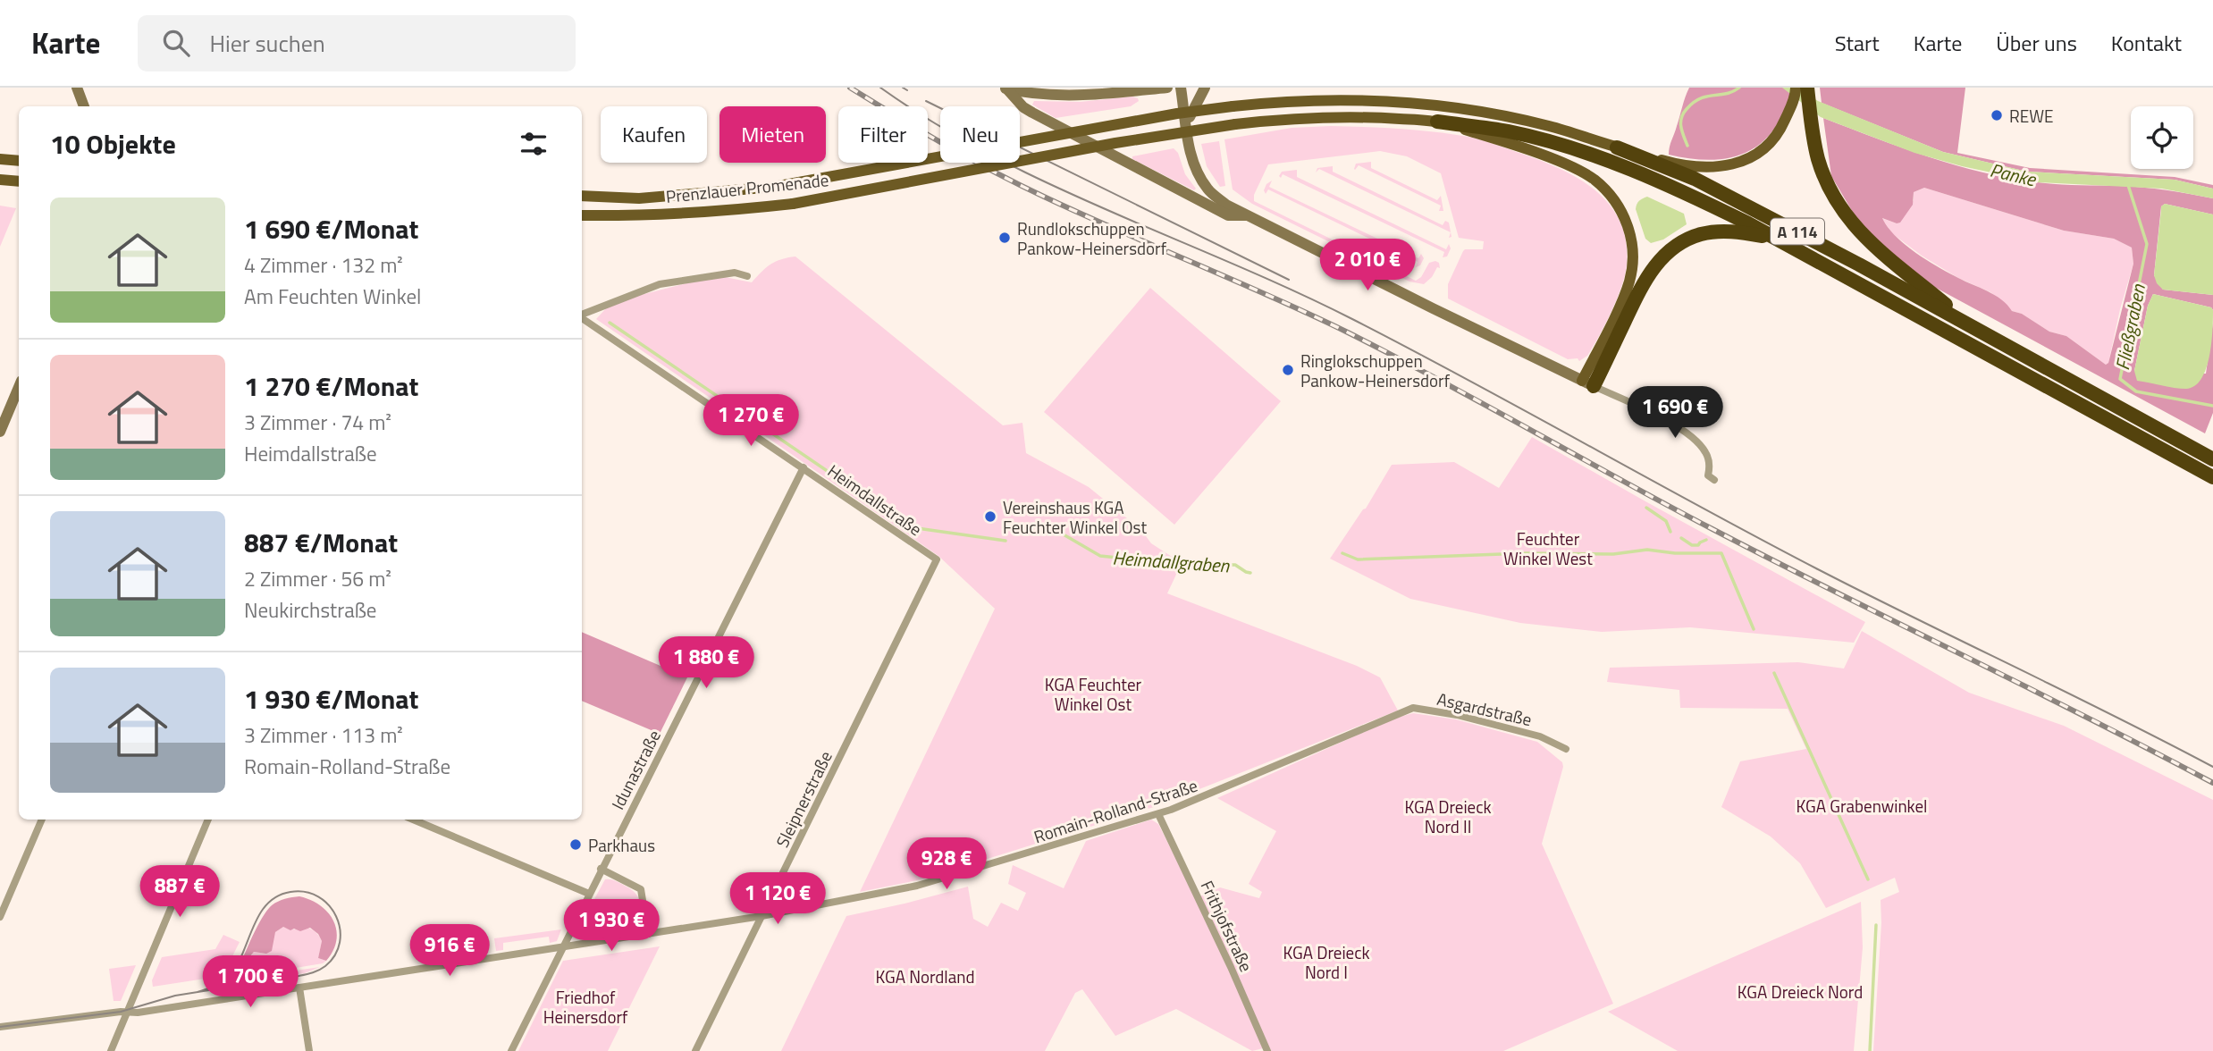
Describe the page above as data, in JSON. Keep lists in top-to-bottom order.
{
  "streets": {
    "highway": ["A 114"],
    "main road": ["Prenzlauer Promenade"],
    "street": [
      "Heimdallstraße",
      "Asgardstraße",
      "Idunastraße",
      "Sleipnerstraße",
      "Romain-Rolland-Straße",
      "Frithjofstraße"
    ]
  },
  "crossings": [
    ["Prenzlauer Promenade", "A 114"],
    ["Heimdallstraße", "Idunastraße"],
    ["Heimdallstraße", "Sleipnerstraße"],
    ["Asgardstraße", "Romain-Rolland-Straße"],
    ["Idunastraße", "Romain-Rolland-Straße"],
    ["Sleipnerstraße", "Romain-Rolland-Straße"],
    ["Romain-Rolland-Straße", "Frithjofstraße"]
  ],
  "water": ["Panke", "Fließgraben", "Heimdallgraben"],
  "parks": [
    "Feuchter Winkel West",
    "KGA Feuchter Winkel Ost",
    "KGA Grabenwinkel",
    "KGA Dreieck Nord II",
    "KGA Dreieck Nord I",
    "KGA Nordland",
    "KGA Dreieck Nord",
    "Friedhof Heinersdorf"
  ],
  "places": [
    "REWE",
    "Rundlokschuppen Pankow-Heinersdorf",
    "Ringlokschuppen Pankow-Heinersdorf",
    "Vereinshaus KGA Feuchter Winkel Ost",
    "Parkhaus"
  ],
  "page": {
    "header": "Karte",
    "search": "Hier suchen",
    "nav": [
      "Start",
      "Karte",
      "Über uns",
      "Kontakt"
    ],
    "chip": [
      "Kaufen",
      "Mieten",
      "Filter",
      "Neu"
    ],
    "heading": "10 Objekte",
    "list": [
      {
        "name": "1 690 €/Monat",
        "note": "4 Zimmer · 132 m² · Am Feuchten Winkel"
      },
      {
        "name": "1 270 €/Monat",
        "note": "3 Zimmer · 74 m² · Heimdallstraße"
      },
      {
        "name": "887 €/Monat",
        "note": "2 Zimmer · 56 m² · Neukirchstraße"
      },
      {
        "name": "1 930 €/Monat",
        "note": "3 Zimmer · 113 m² · Romain-Rolland-Straße"
      }
    ],
    "price": [
      "2 010 €",
      "1 690 €",
      "1 270 €",
      "1 880 €",
      "928 €",
      "887 €",
      "1 120 €",
      "1 930 €",
      "916 €",
      "1 700 €"
    ]
  }
}
